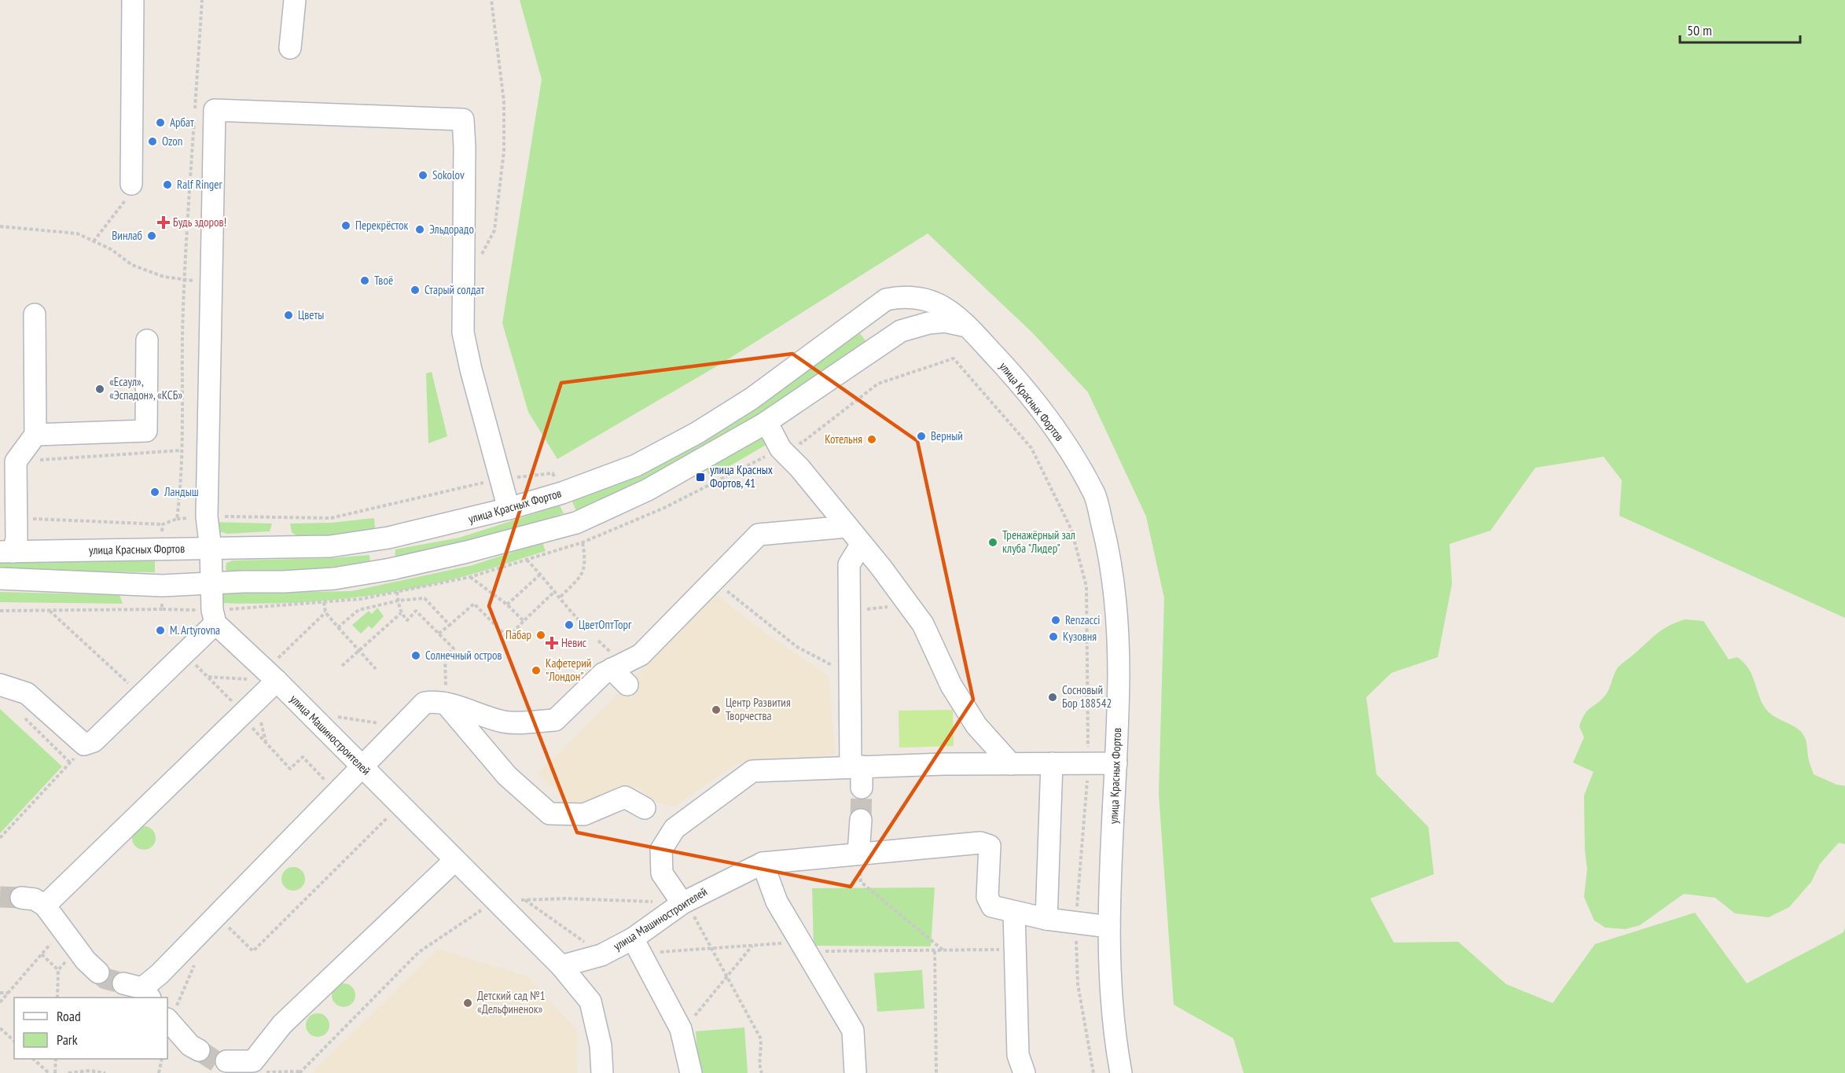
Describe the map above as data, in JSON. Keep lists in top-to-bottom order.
{
  "streets": {
    "street": ["улица Красных Фортов", "улица Машиностроителей"]
  },
  "crossings": [
    ["улица Красных Фортов", "улица Машиностроителей"]
  ],
  "places": {
    "other": [
      "Арбат",
      "Ozon",
      "Sokolov",
      "Ralf Ringer",
      "Перекрёсток",
      "Эльдорадо",
      "Винлаб",
      "Твоё",
      "Старый солдат",
      "Цветы",
      "«Есаул», «Эспадон», «КСБ»",
      "Верный",
      "Котельня",
      "Ландыш",
      "Тренажёрный зал клуба \"Лидер\"",
      "Renzacci",
      "ЦветОптТорг",
      "M. Artyrovna",
      "Пабар",
      "Кузовня",
      "Солнечный остров",
      "Кафетерий \"Лондон\"",
      "Сосновый Бор 188542",
      "Центр Развития Творчества",
      "Детский сад №1 «Дельфиненок»"
    ],
    "health": ["Будь здоров!", "Невис"],
    "transit": ["улица Красных Фортов, 41"]
  },
  "legend": ["Road", "Park"],
  "scale_bar": "50 m"
}
